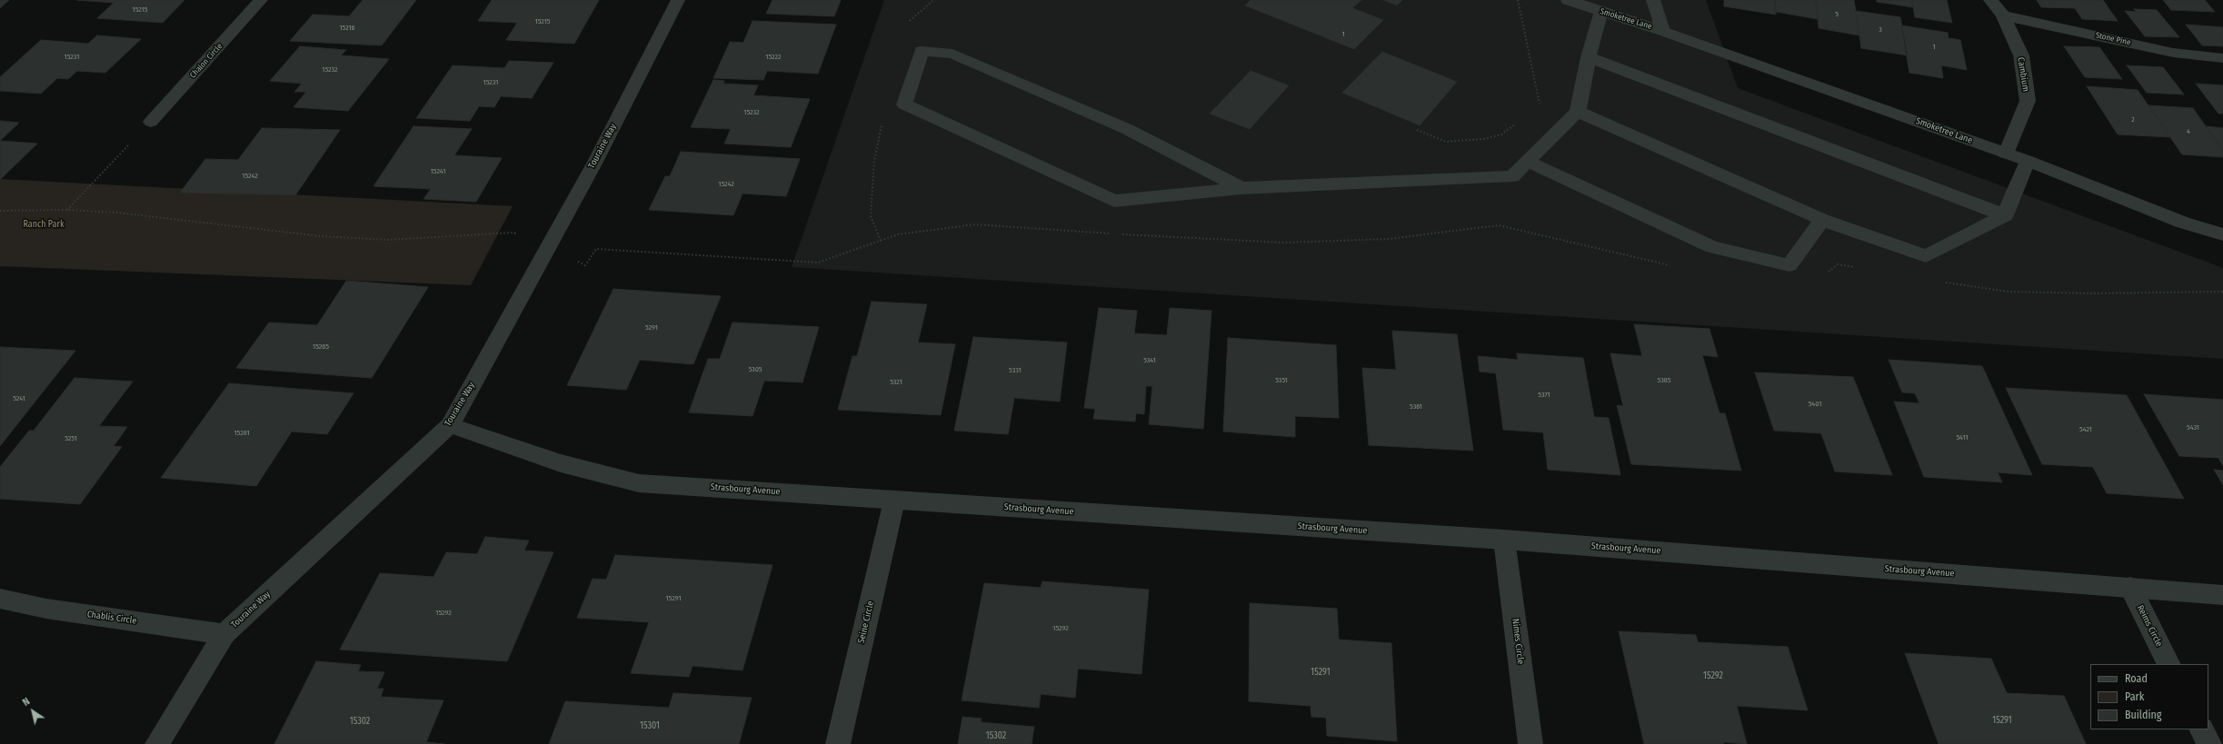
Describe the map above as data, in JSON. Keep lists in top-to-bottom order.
{
  "streets": {
    "street": [
      "Smoketree Lane",
      "Stone Pine",
      "Chalon Circle",
      "Cambium",
      "Touraine Way",
      "Strasbourg Avenue",
      "Chablis Circle",
      "Seine Circle",
      "Reims Circle",
      "Nimes Circle"
    ]
  },
  "crossings": [
    ["Smoketree Lane", "Cambium"],
    ["Stone Pine", "Cambium"],
    ["Touraine Way", "Strasbourg Avenue"],
    ["Touraine Way", "Chablis Circle"],
    ["Strasbourg Avenue", "Seine Circle"],
    ["Strasbourg Avenue", "Reims Circle"],
    ["Strasbourg Avenue", "Nimes Circle"]
  ],
  "parks": ["Ranch Park"],
  "house_numbers": [
    "15215",
    "5",
    "15215",
    "15216",
    "3",
    "1",
    "1",
    "15231",
    "15222",
    "15232",
    "15231",
    "15232",
    "2",
    "4",
    "15241",
    "15242",
    "15242",
    "5291",
    "15265",
    "5341",
    "5305",
    "5331",
    "5351",
    "5385",
    "5321",
    "5371",
    "5241",
    "5401",
    "5361",
    "5431",
    "5421",
    "15281",
    "5411",
    "5251",
    "15291",
    "15292",
    "15292",
    "15291",
    "15292",
    "15291",
    "15302",
    "15301",
    "15302"
  ],
  "legend": ["Road", "Park", "Building"],
  "north": "top left"
}
